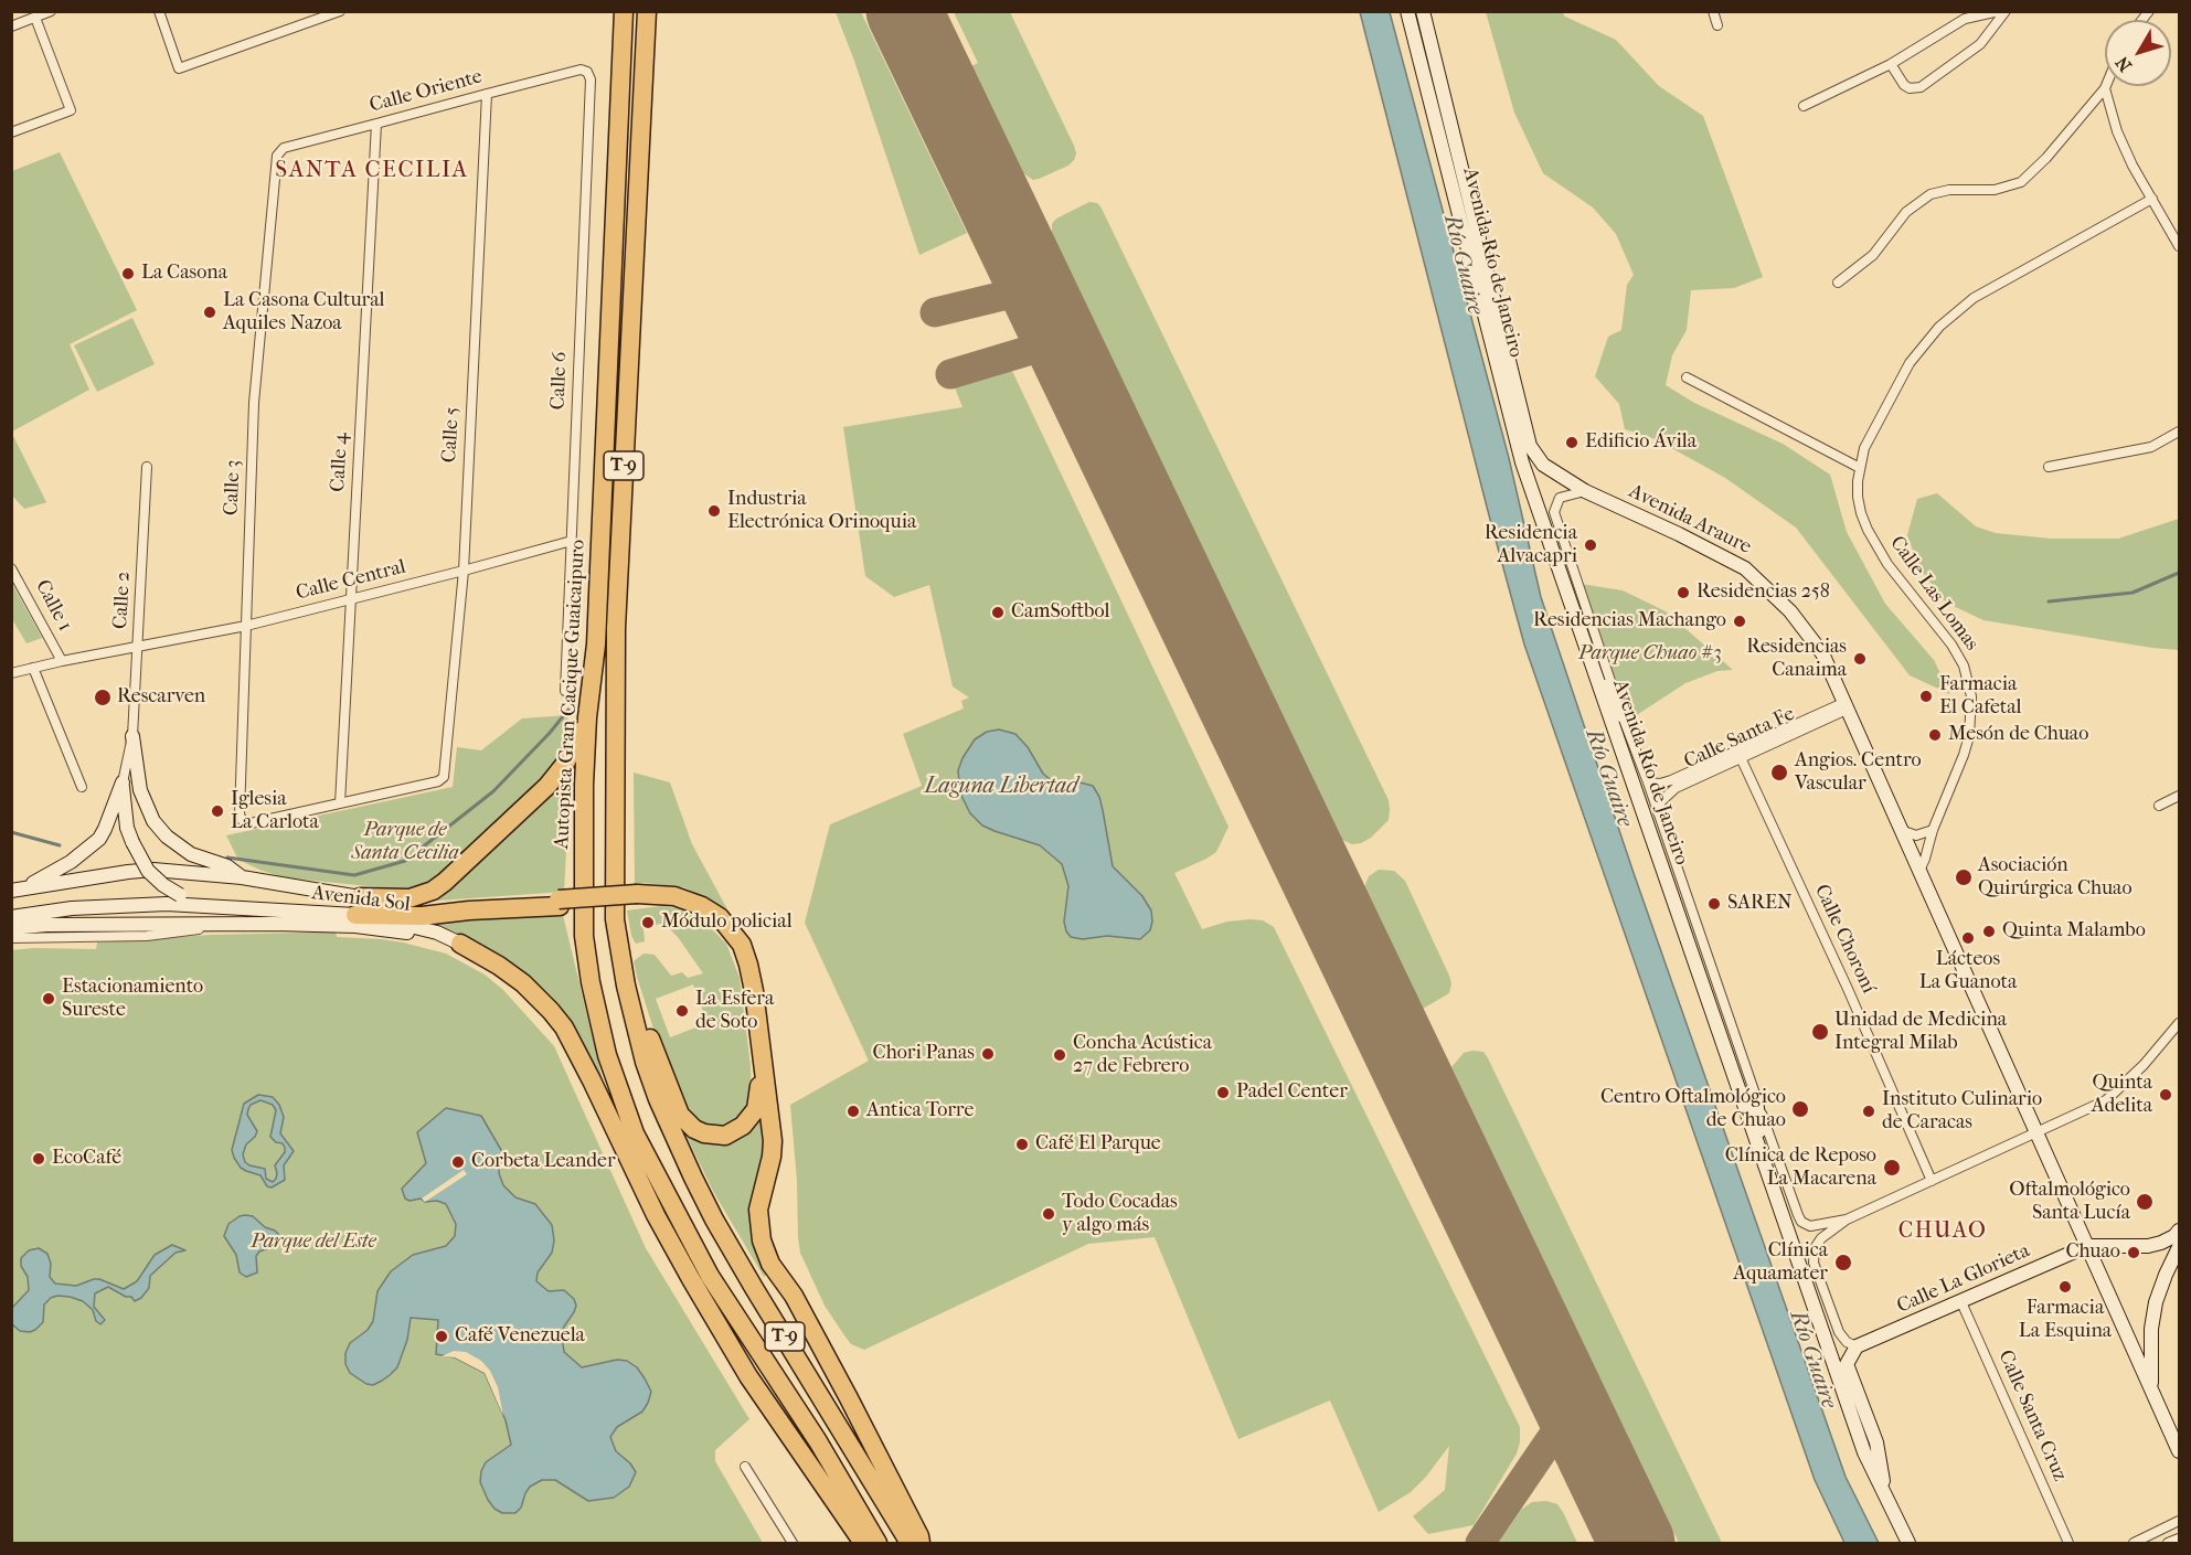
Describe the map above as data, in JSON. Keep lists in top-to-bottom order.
{
  "streets": {
    "highway": ["T-9", "Autopista Gran Cacique Guaicaipuro"],
    "street": [
      "Calle Oriente",
      "Avenida Río de Janeiro",
      "Calle 6",
      "Calle 5",
      "Calle 4",
      "Calle 3",
      "Avenida Araure",
      "Calle Central",
      "Calle Las Lomas",
      "Calle 2",
      "Calle 1",
      "Calle Santa Fe",
      "Avenida Sol",
      "Calle Choroní",
      "Calle La Glorieta",
      "Calle Santa Cruz"
    ]
  },
  "crossings": [
    ["Calle Oriente", "Calle 6"],
    ["Calle Oriente", "Calle 5"],
    ["Calle Oriente", "Calle 4"],
    ["Calle Oriente", "Calle 3"],
    ["Avenida Río de Janeiro", "Avenida Araure"],
    ["Avenida Río de Janeiro", "Calle Santa Fe"],
    ["Avenida Río de Janeiro", "Calle La Glorieta"],
    ["Calle 6", "Calle Central"],
    ["Calle 5", "Calle 4"],
    ["Calle 5", "Calle 3"],
    ["Calle 5", "Calle Central"],
    ["Calle 4", "Calle 3"],
    ["Calle 4", "Calle Central"],
    ["Calle 3", "Calle Central"],
    ["Avenida Araure", "Calle Las Lomas"],
    ["Avenida Araure", "Calle Santa Fe"],
    ["Avenida Araure", "Calle La Glorieta"],
    ["Calle Central", "Calle 2"],
    ["Calle Central", "Calle 1"],
    ["Calle Santa Fe", "Calle Choroní"],
    ["Calle La Glorieta", "Calle Santa Cruz"]
  ],
  "districts": ["SANTA CECILIA", "CHUAO"],
  "water": ["Río Guaire", "Laguna Libertad"],
  "parks": ["Parque Chuao #3", "Parque de Santa Cecilia", "Parque del Este"],
  "places": [
    "La Casona",
    "La Casona Cultural Aquiles Nazoa",
    "Edificio Ávila",
    "Industria Electrónica Orinoquia",
    "Residencia Alvacapri",
    "Residencias 258",
    "CamSoftbol",
    "Residencias Machango",
    "Residencias Canaima",
    "Farmacia El Cafetal",
    "Rescarven",
    "Mesón de Chuao",
    "Angios. Centro Vascular",
    "Iglesia La Carlota",
    "Asociación Quirúrgica Chuao",
    "SAREN",
    "Módulo policial",
    "Quinta Malambo",
    "Lácteos La Guanota",
    "Estacionamiento Sureste",
    "La Esfera de Soto",
    "Unidad de Medicina Integral Milab",
    "Chori Panas",
    "Concha Acústica 27 de Febrero",
    "Padel Center",
    "Quinta Adelita",
    "Centro Oftalmológico de Chuao",
    "Antica Torre",
    "Instituto Culinario de Caracas",
    "Café El Parque",
    "EcoCafé",
    "Corbeta Leander",
    "Clínica de Reposo La Macarena",
    "Oftalmológico Santa Lucía",
    "Todo Cocadas y algo más",
    "Chuao",
    "Clínica Aquamater",
    "Farmacia La Esquina",
    "Café Venezuela"
  ],
  "north": "bottom left"
}
